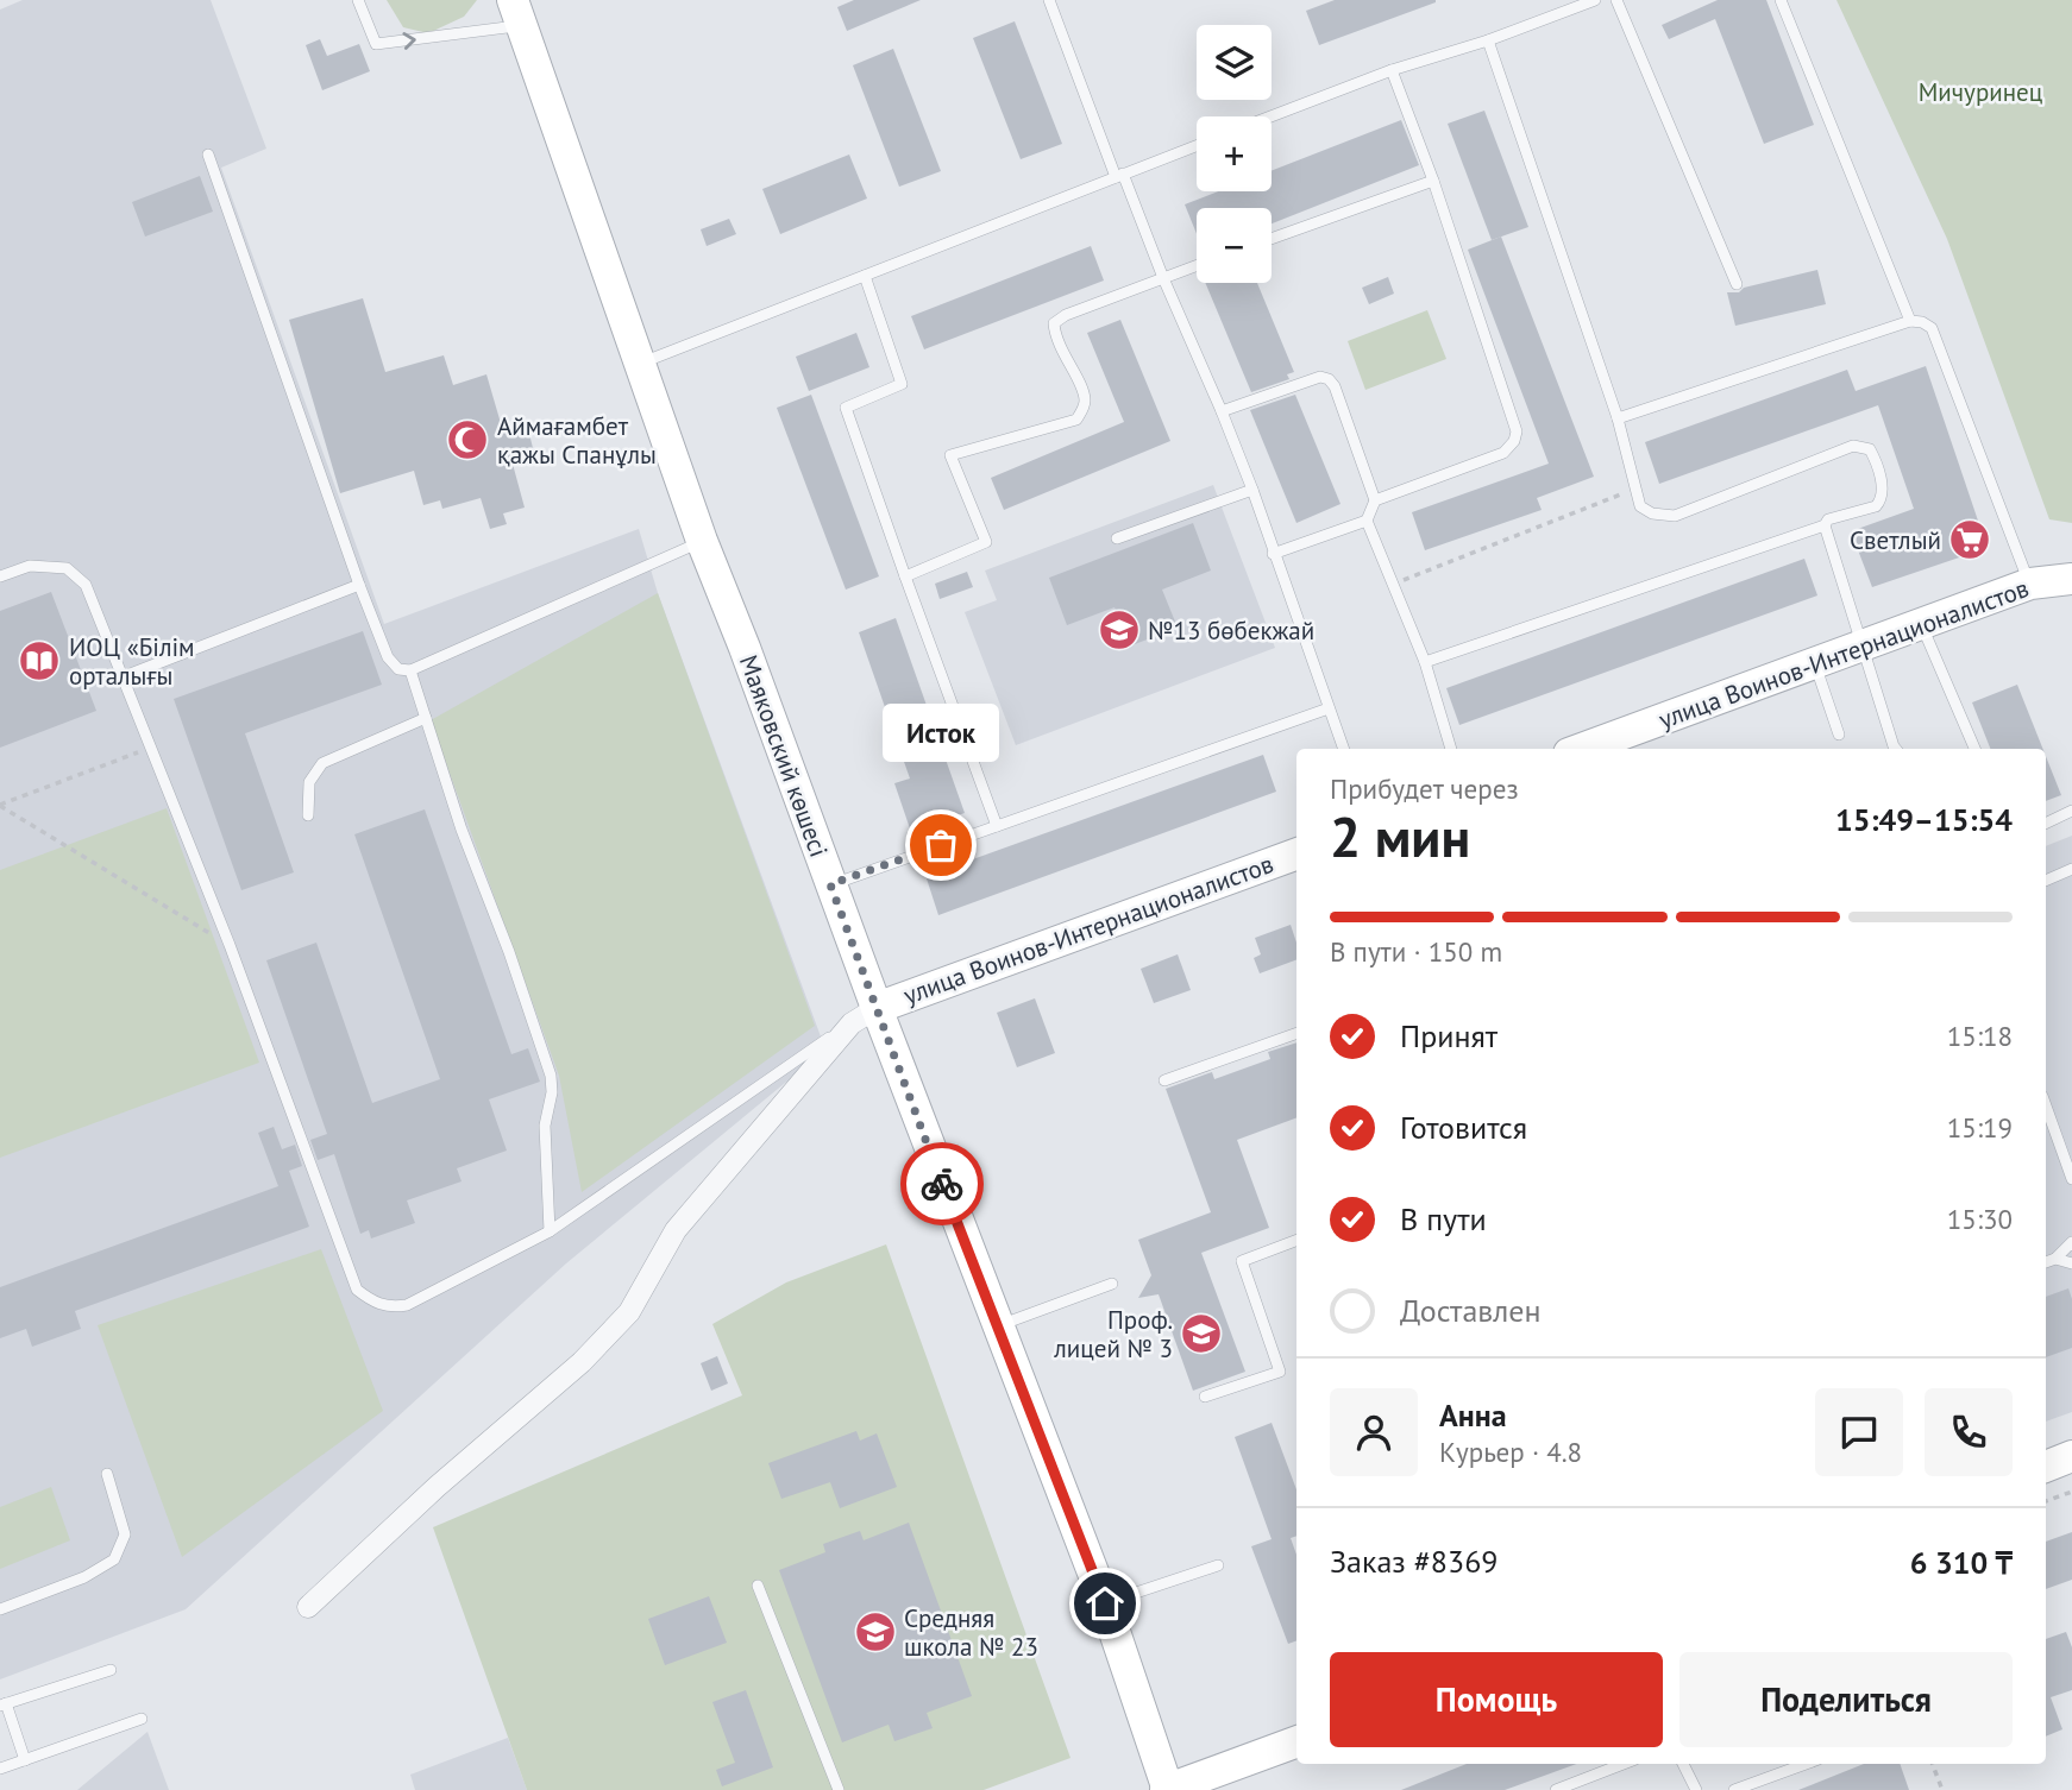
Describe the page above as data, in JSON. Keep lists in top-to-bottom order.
{
  "streets": {
    "main road": ["улица Воинов-Интернационалистов", "Маяковский көшесі"]
  },
  "crossings": [
    ["улица Воинов-Интернационалистов", "Маяковский көшесі"]
  ],
  "parks": ["Мичуринец"],
  "places": {
    "mosque": ["Аймағамбет қажы Спанұлы"],
    "supermarket": ["Светлый"],
    "school or university": ["№13 бөбекжай", "Проф. лицей № 3", "Средняя школа № 23"],
    "library": ["ИОЦ «Білім орталығы"],
    "other": ["Исток"]
  },
  "page": {
    "map_buttons": ["+", "−"],
    "bubble": "Исток",
    "heading": ["2 мин", "Прибудет через", "15:49–15:54"],
    "panel": [
      "Анна",
      "Курьер · 4.8",
      "Заказ #8369",
      "6 310 ₸"
    ],
    "bar": "В пути · 150 m",
    "list": [
      ["Принят", "15:18"],
      ["Готовится", "15:19"],
      ["В пути", "15:30"],
      "Доставлен"
    ],
    "buttons": ["Помощь", "Поделиться"]
  }
}
